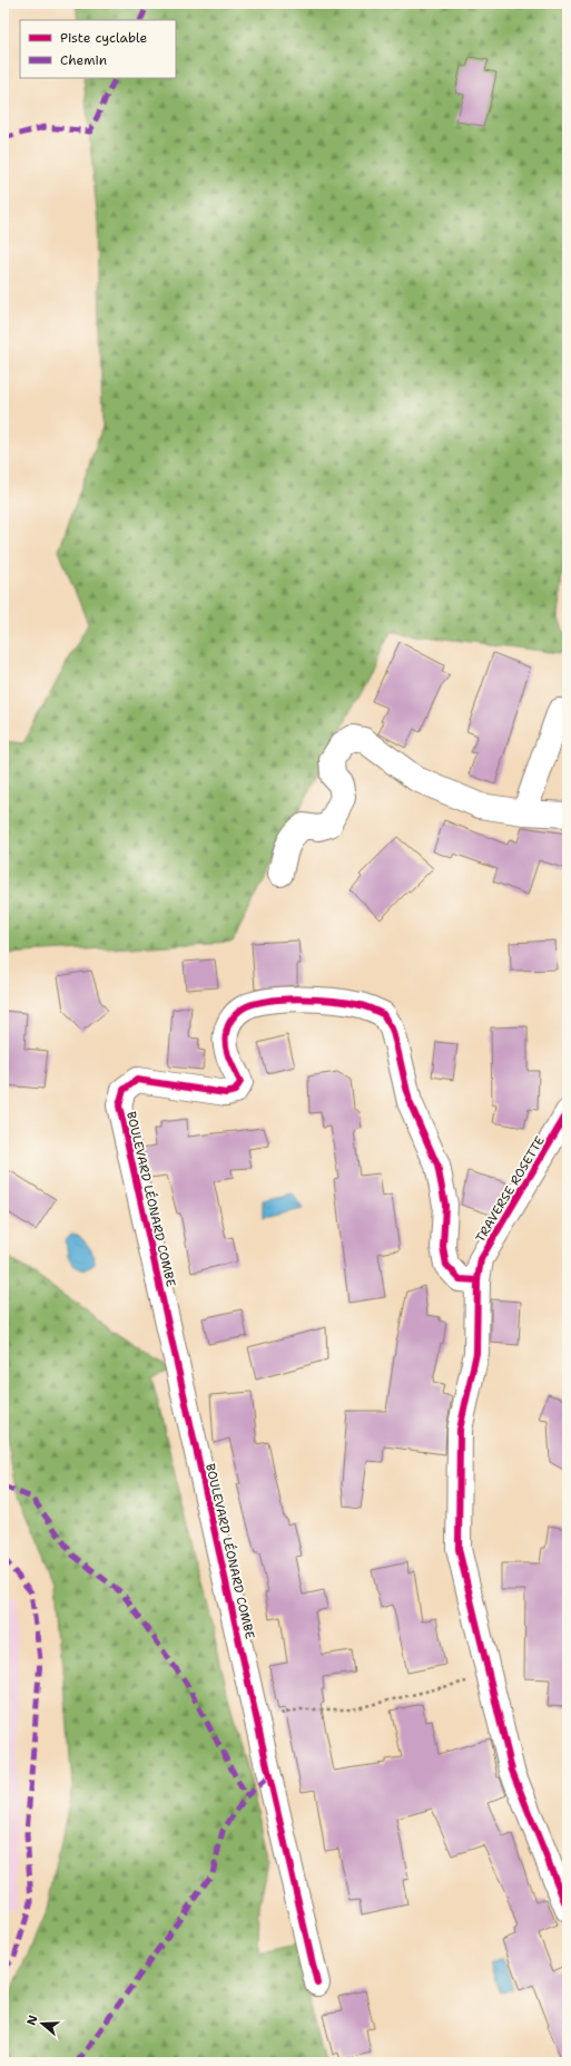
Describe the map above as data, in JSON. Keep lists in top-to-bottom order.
{
  "streets": {
    "street": ["TRAVERSE ROSETTE", "BOULEVARD LÉONARD COMBE"]
  },
  "crossings": [
    ["TRAVERSE ROSETTE", "BOULEVARD LÉONARD COMBE"]
  ],
  "legend": ["Piste cyclable", "Chemin"],
  "north": "left"
}
